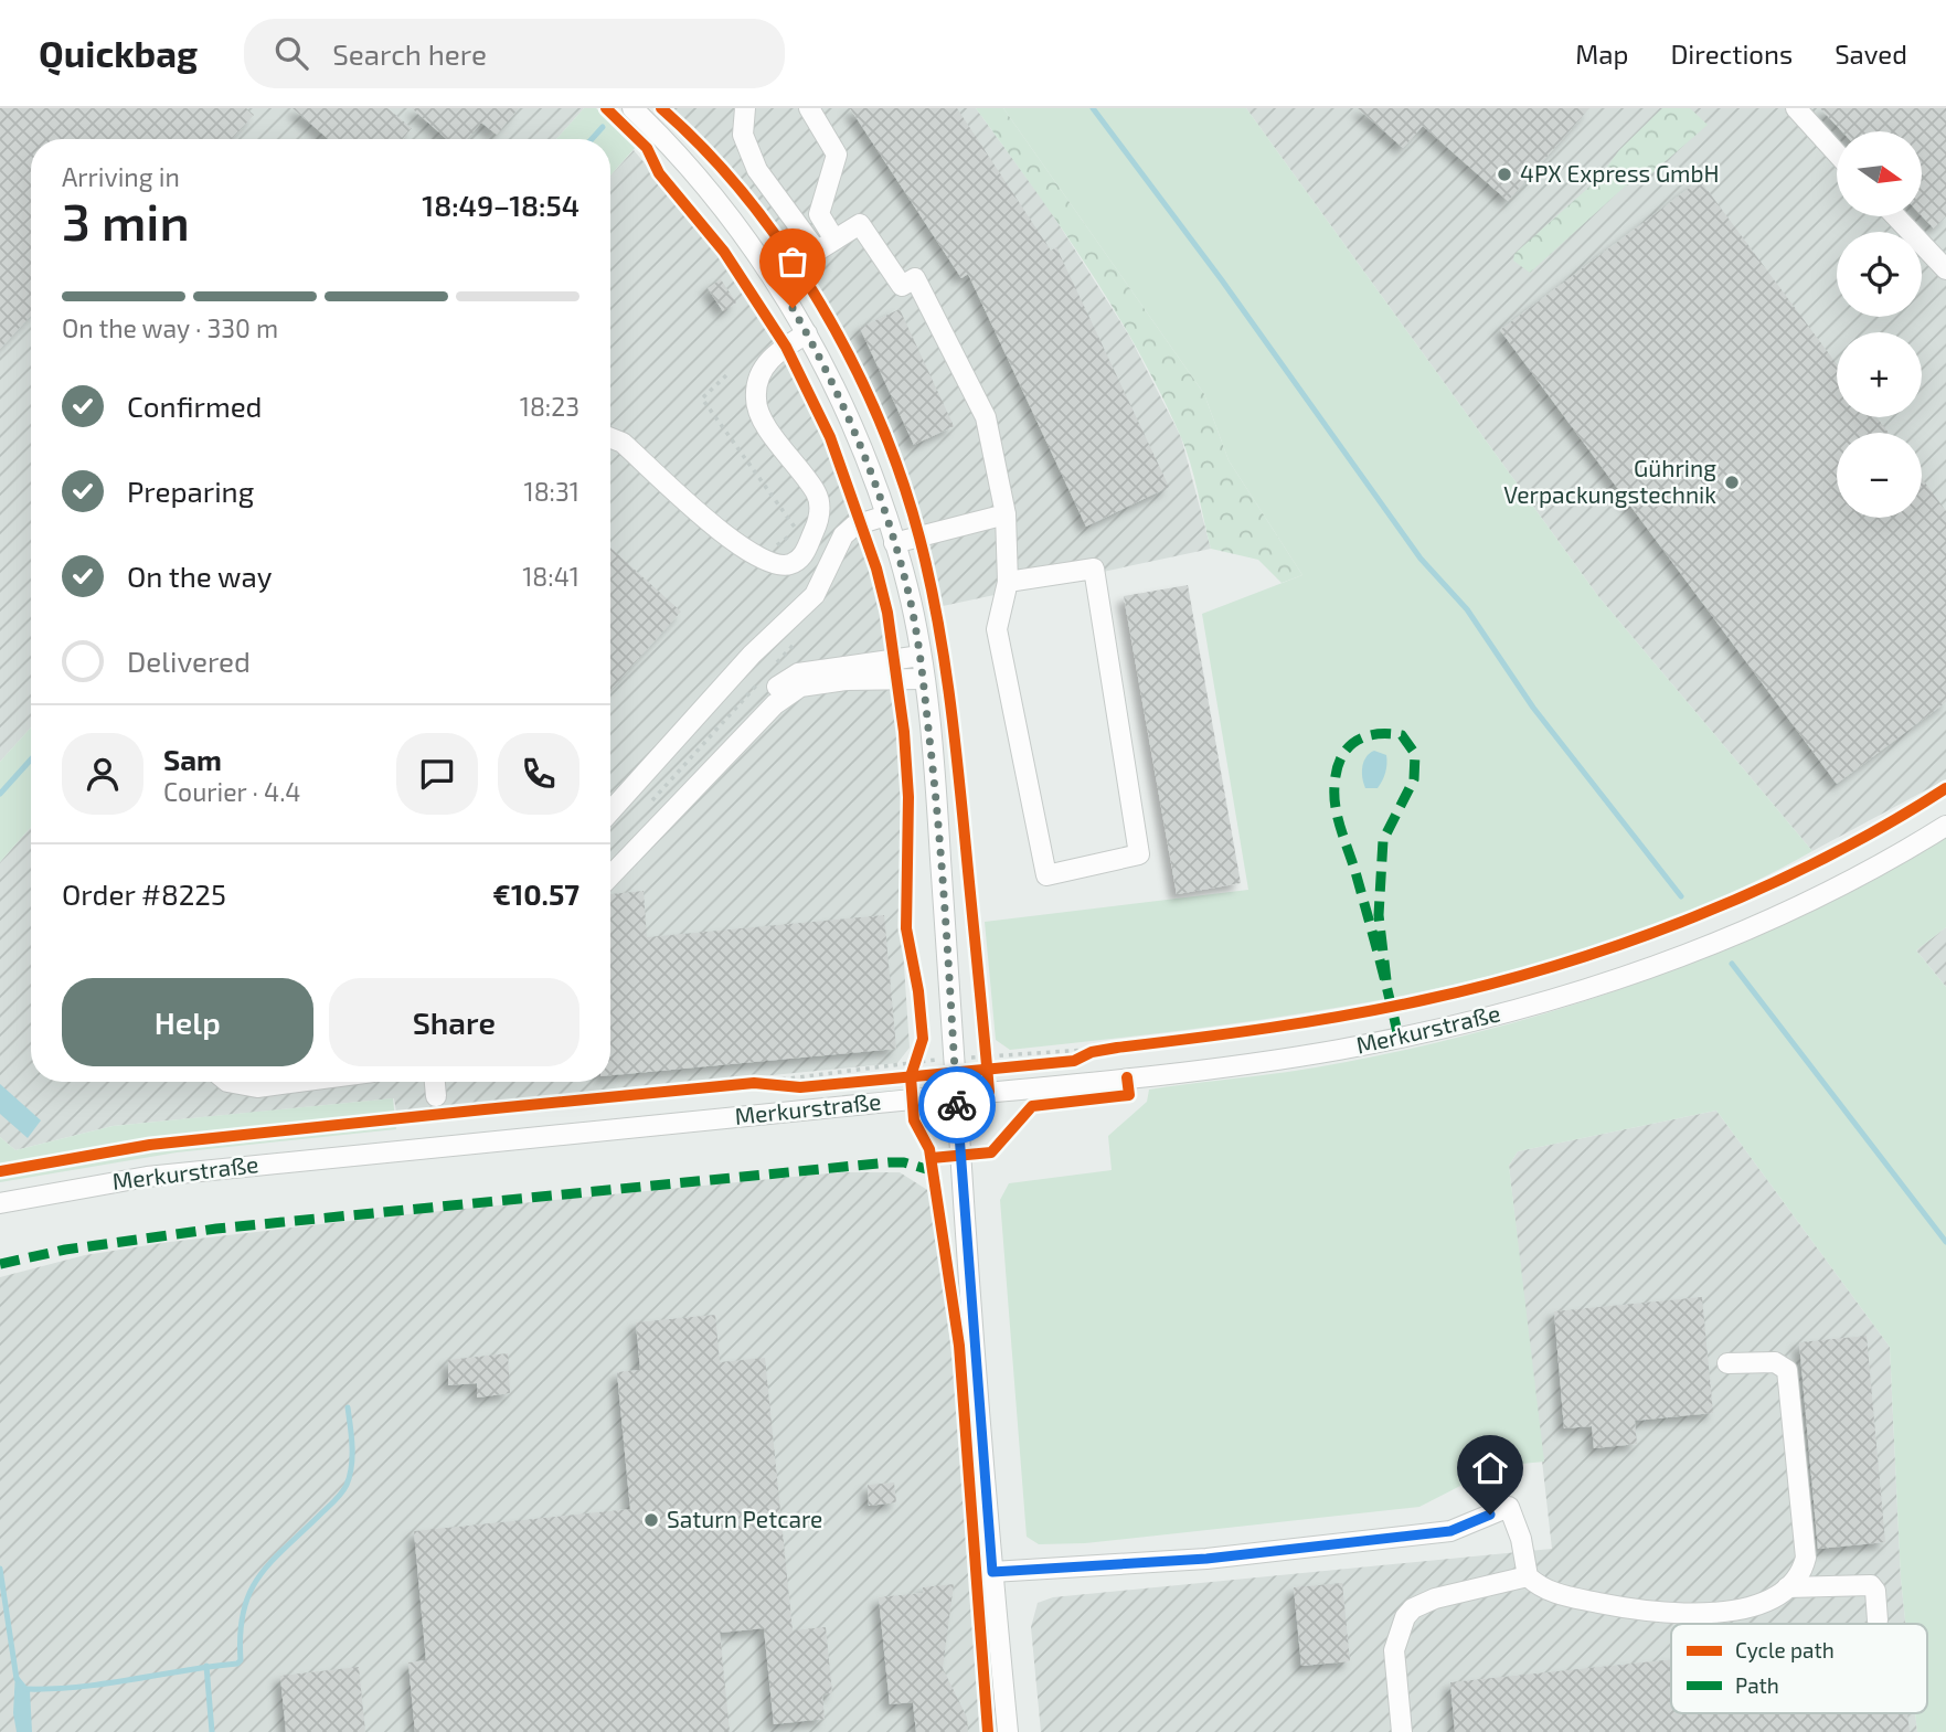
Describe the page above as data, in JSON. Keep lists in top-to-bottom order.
{
  "streets": {
    "street": ["Merkurstraße"]
  },
  "places": ["4PX Express GmbH", "Gühring Verpackungstechnik", "Saturn Petcare"],
  "legend": ["Cycle path", "Path"],
  "north": "right",
  "page": {
    "header": "Quickbag",
    "search": "Search here",
    "nav": ["Map", "Directions", "Saved"],
    "map_buttons": ["+", "−"],
    "heading": ["3 min", "Arriving in", "18:49–18:54"],
    "panel": [
      "Sam",
      "Courier · 4.4",
      "Order #8225",
      "€10.57"
    ],
    "bar": "On the way · 330 m",
    "list": [
      ["Confirmed", "18:23"],
      ["Preparing", "18:31"],
      ["On the way", "18:41"],
      "Delivered"
    ],
    "buttons": ["Help", "Share"]
  }
}
